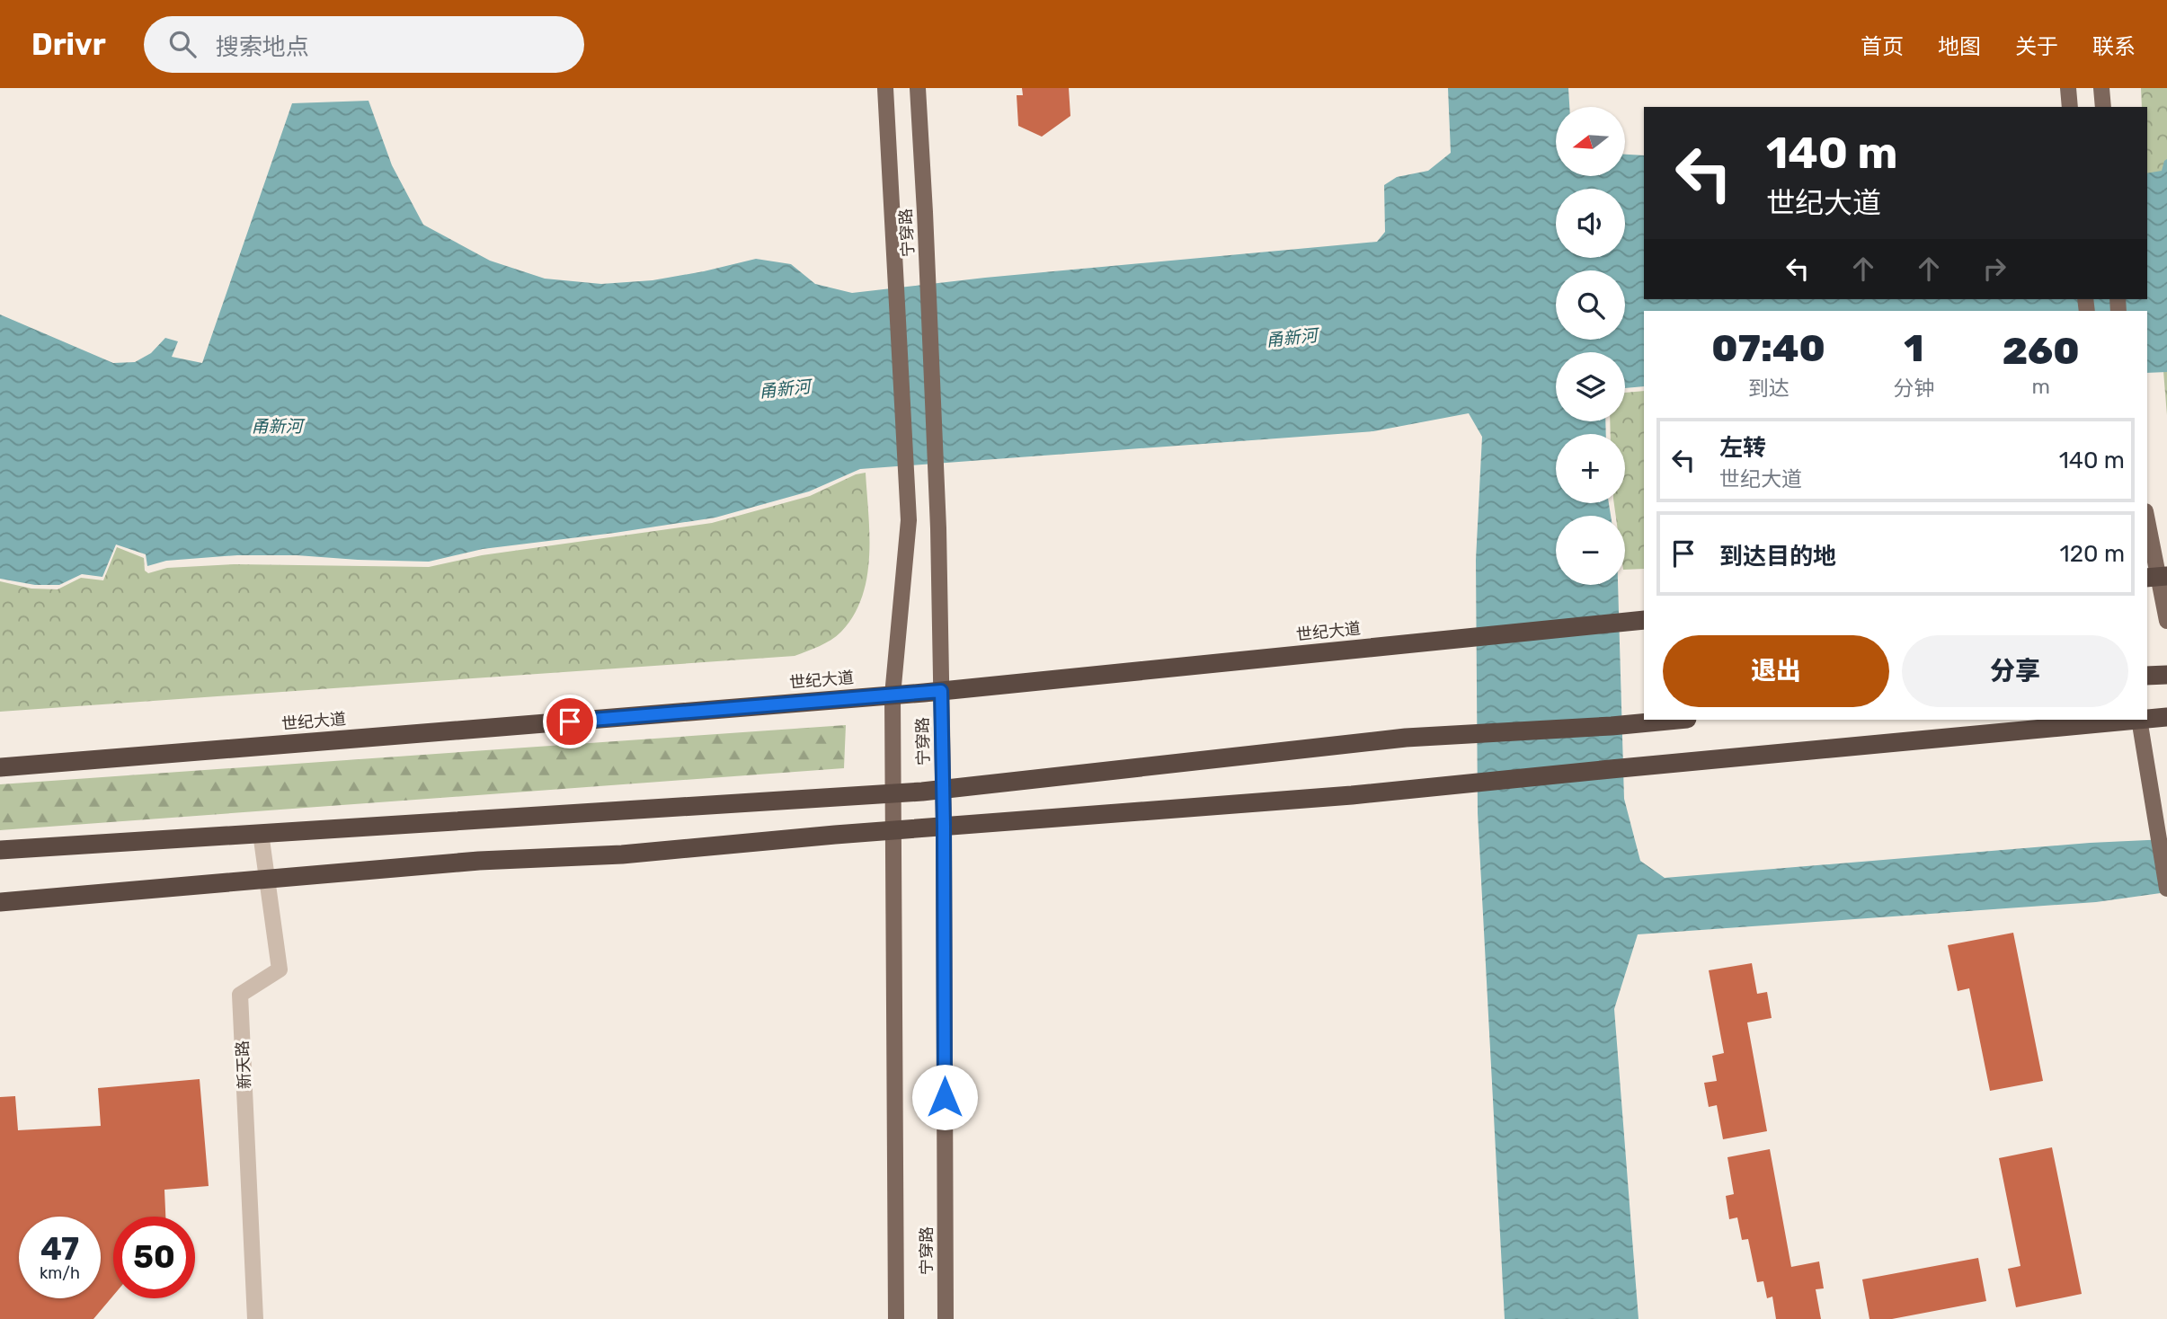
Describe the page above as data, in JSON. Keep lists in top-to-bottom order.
{
  "streets": {
    "highway": ["世纪大道"],
    "main road": ["宁穿路"],
    "street": ["新天路"]
  },
  "crossings": [
    ["宁穿路", "世纪大道"]
  ],
  "water": ["甬新河"],
  "north": "left",
  "page": {
    "header": "Drivr",
    "search": "搜索地点",
    "nav": [
      "首页",
      "地图",
      "关于",
      "联系"
    ],
    "map_buttons": ["+", "−"],
    "turn": ["140 m", "世纪大道"],
    "eta": [
      "07:40",
      "到达",
      "1",
      "分钟",
      "260",
      "m"
    ],
    "list": [
      {
        "name": "左转",
        "note": "世纪大道",
        "value": "140 m"
      },
      {
        "name": "到达目的地",
        "value": "120 m"
      }
    ],
    "buttons": ["退出", "分享"],
    "speed": "47 km/h",
    "limit": "50"
  }
}
